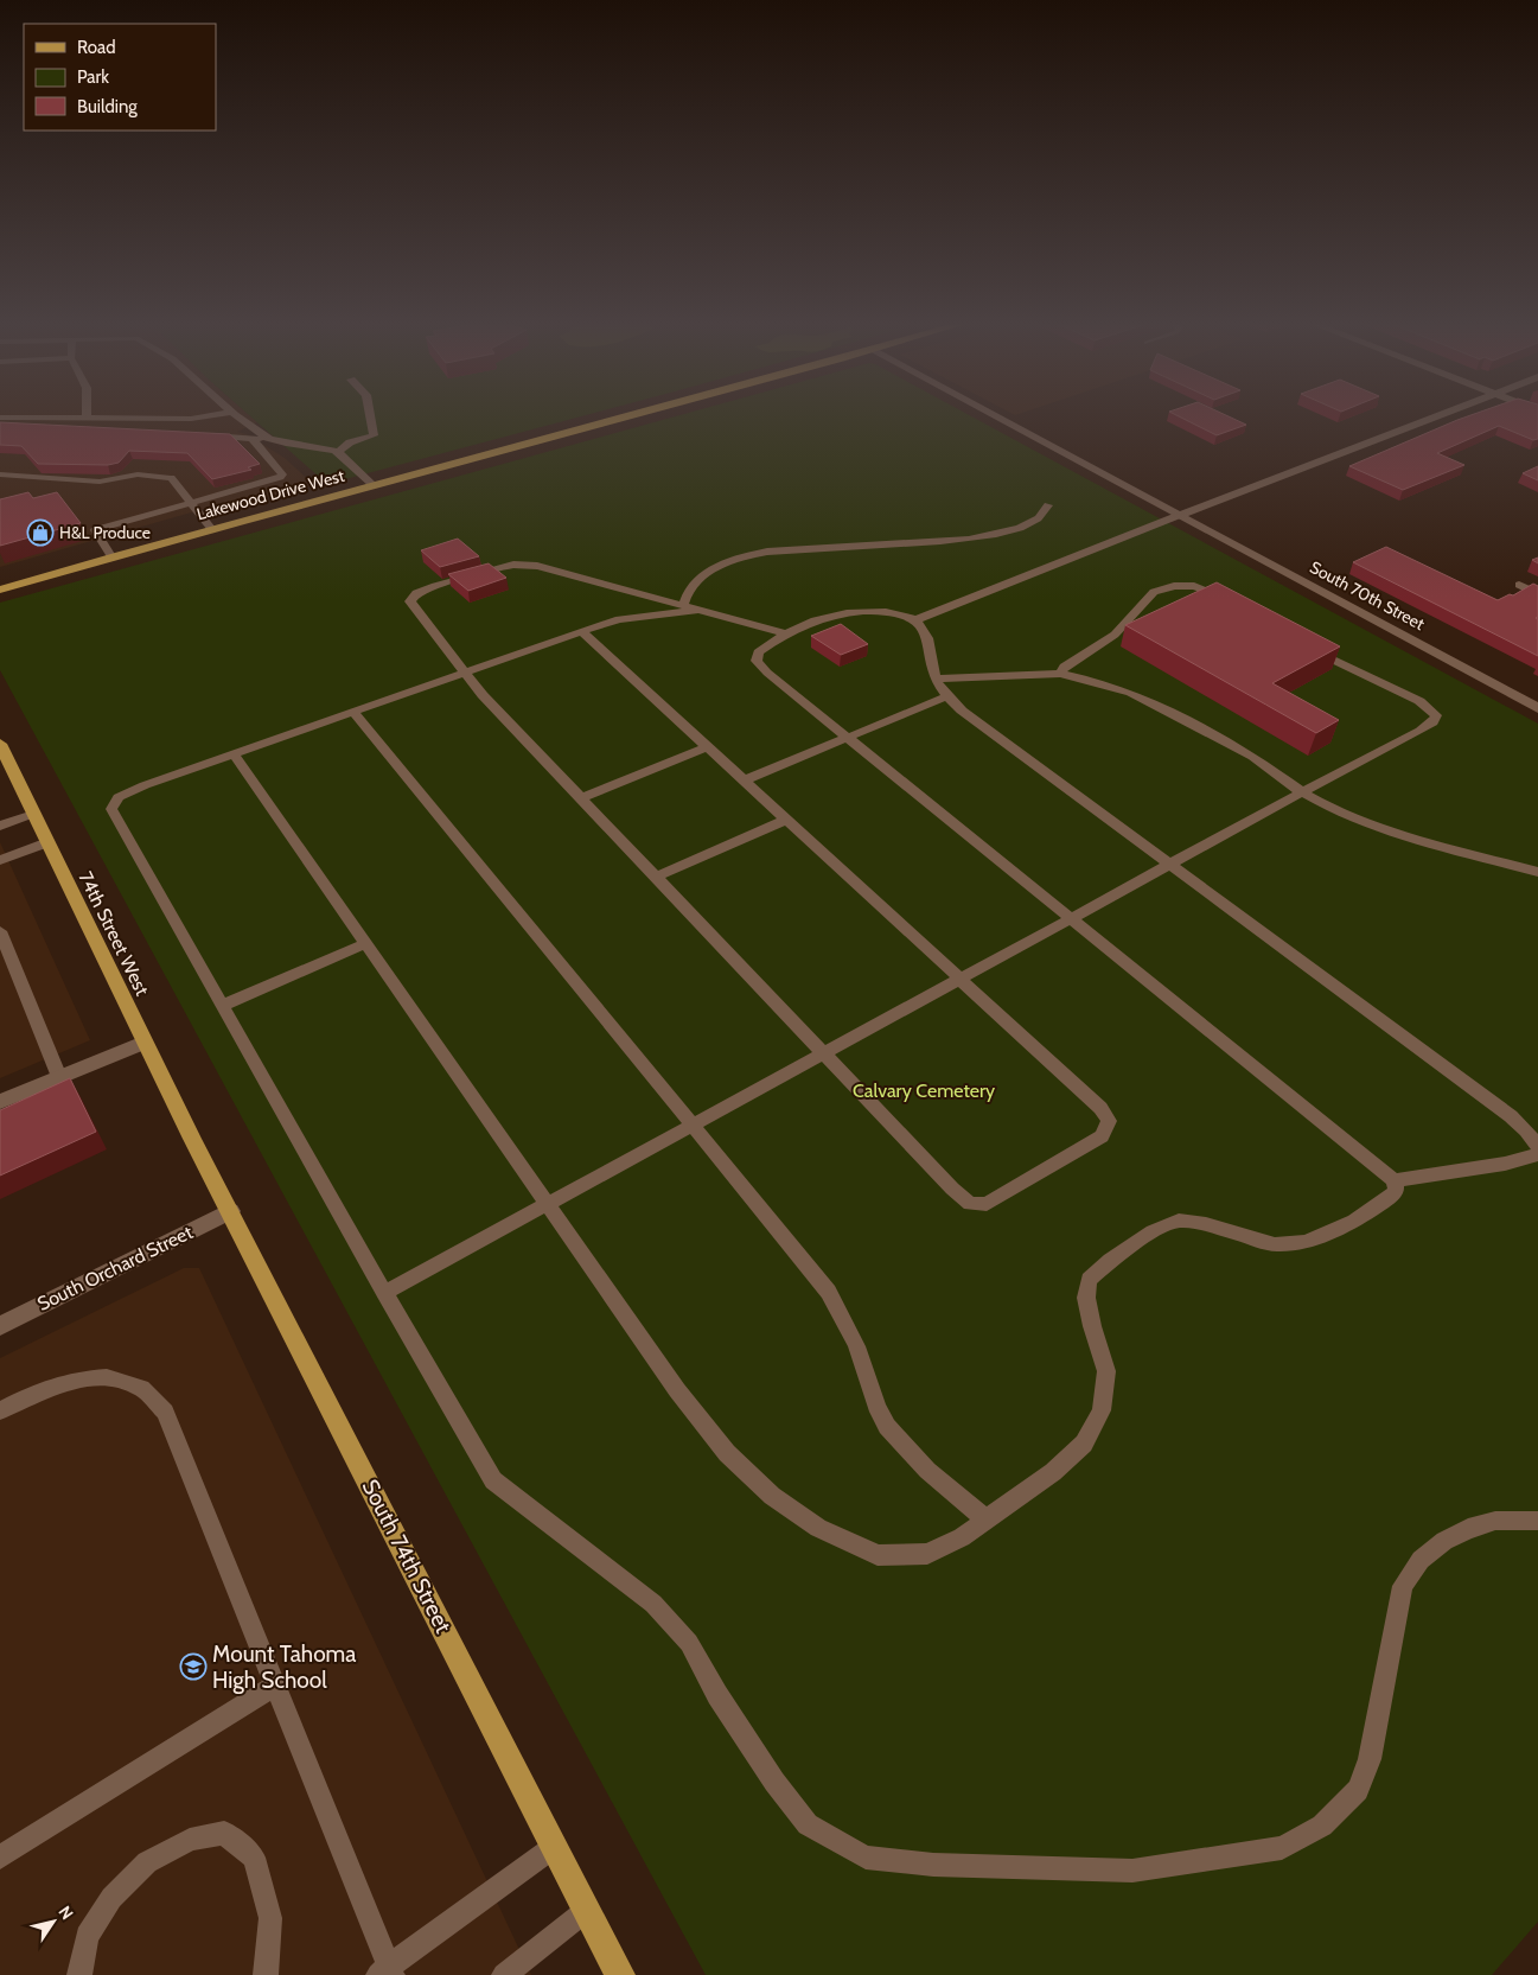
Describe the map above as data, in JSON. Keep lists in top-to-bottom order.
{
  "streets": {
    "main road": ["Lakewood Drive West", "74th Street West", "South 74th Street"],
    "street": ["South 70th Street", "South Orchard Street"]
  },
  "crossings": [
    ["74th Street West", "South 74th Street"],
    ["South Orchard Street", "South 74th Street"]
  ],
  "parks": ["Calvary Cemetery"],
  "places": {
    "shop": ["H&L Produce"],
    "school or university": ["Mount Tahoma High School"]
  },
  "legend": ["Road", "Park", "Building"],
  "north": "top right"
}
